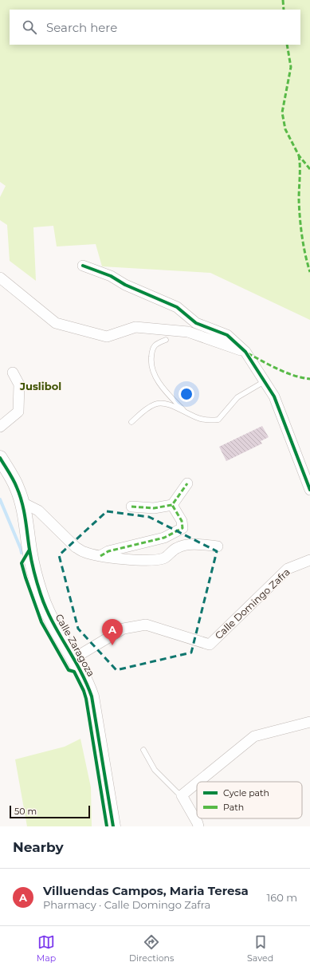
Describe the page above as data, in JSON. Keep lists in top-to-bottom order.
{
  "streets": {
    "street": ["Calle Domingo Zafra", "Calle Zaragoza"]
  },
  "crossings": [
    ["Calle Domingo Zafra", "Calle Zaragoza"]
  ],
  "districts": ["Juslibol"],
  "legend": ["Cycle path", "Path"],
  "scale_bar": "50 m",
  "page": {
    "search": "Search here",
    "pins": "A",
    "scale": "50 m",
    "heading": "Nearby",
    "list": [
      {
        "mark": "A",
        "name": "Villuendas Campos, Maria Teresa",
        "note": "Pharmacy · Calle Domingo Zafra",
        "value": "160 m"
      }
    ],
    "nav": ["Map", "Directions", "Saved"]
  }
}
